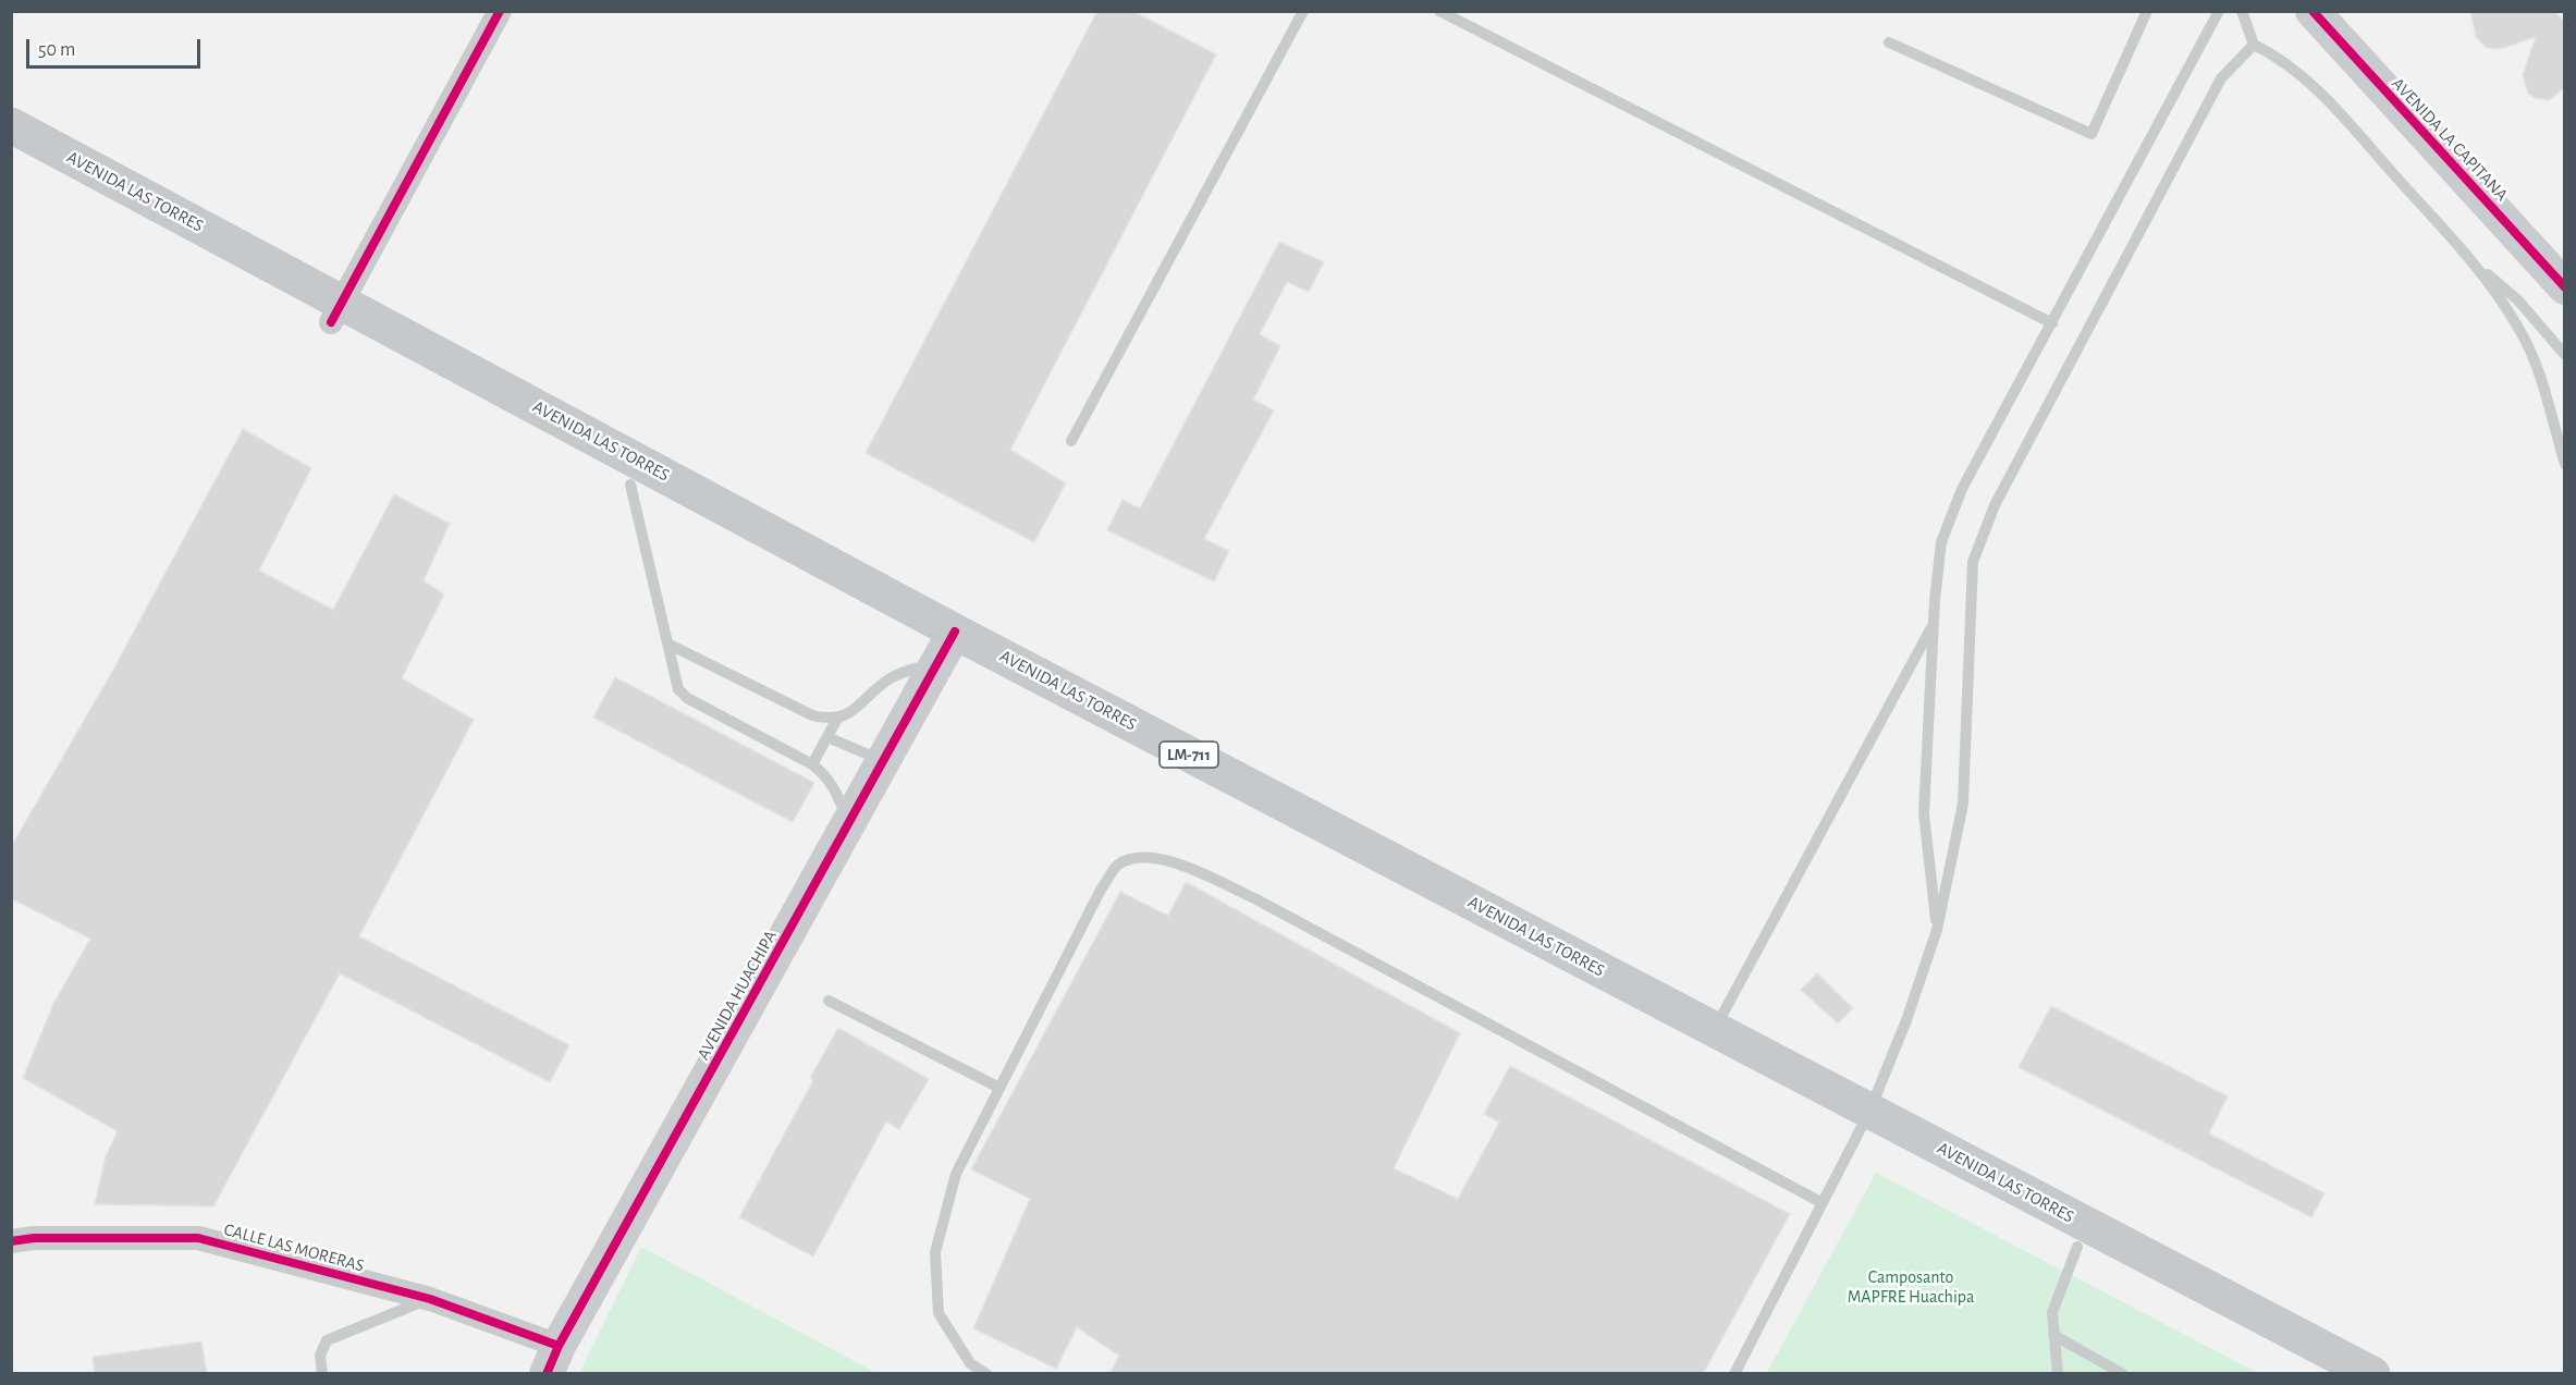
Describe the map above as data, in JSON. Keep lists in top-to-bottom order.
{
  "streets": {
    "main road": ["AVENIDA LAS TORRES", "LM-711"],
    "street": ["AVENIDA LA CAPITANA", "AVENIDA HUACHIPA", "CALLE LAS MORERAS"]
  },
  "crossings": [
    ["AVENIDA LAS TORRES", "AVENIDA HUACHIPA"],
    ["AVENIDA HUACHIPA", "CALLE LAS MORERAS"]
  ],
  "parks": ["Camposanto MAPFRE Huachipa"],
  "scale_bar": "50 m"
}
